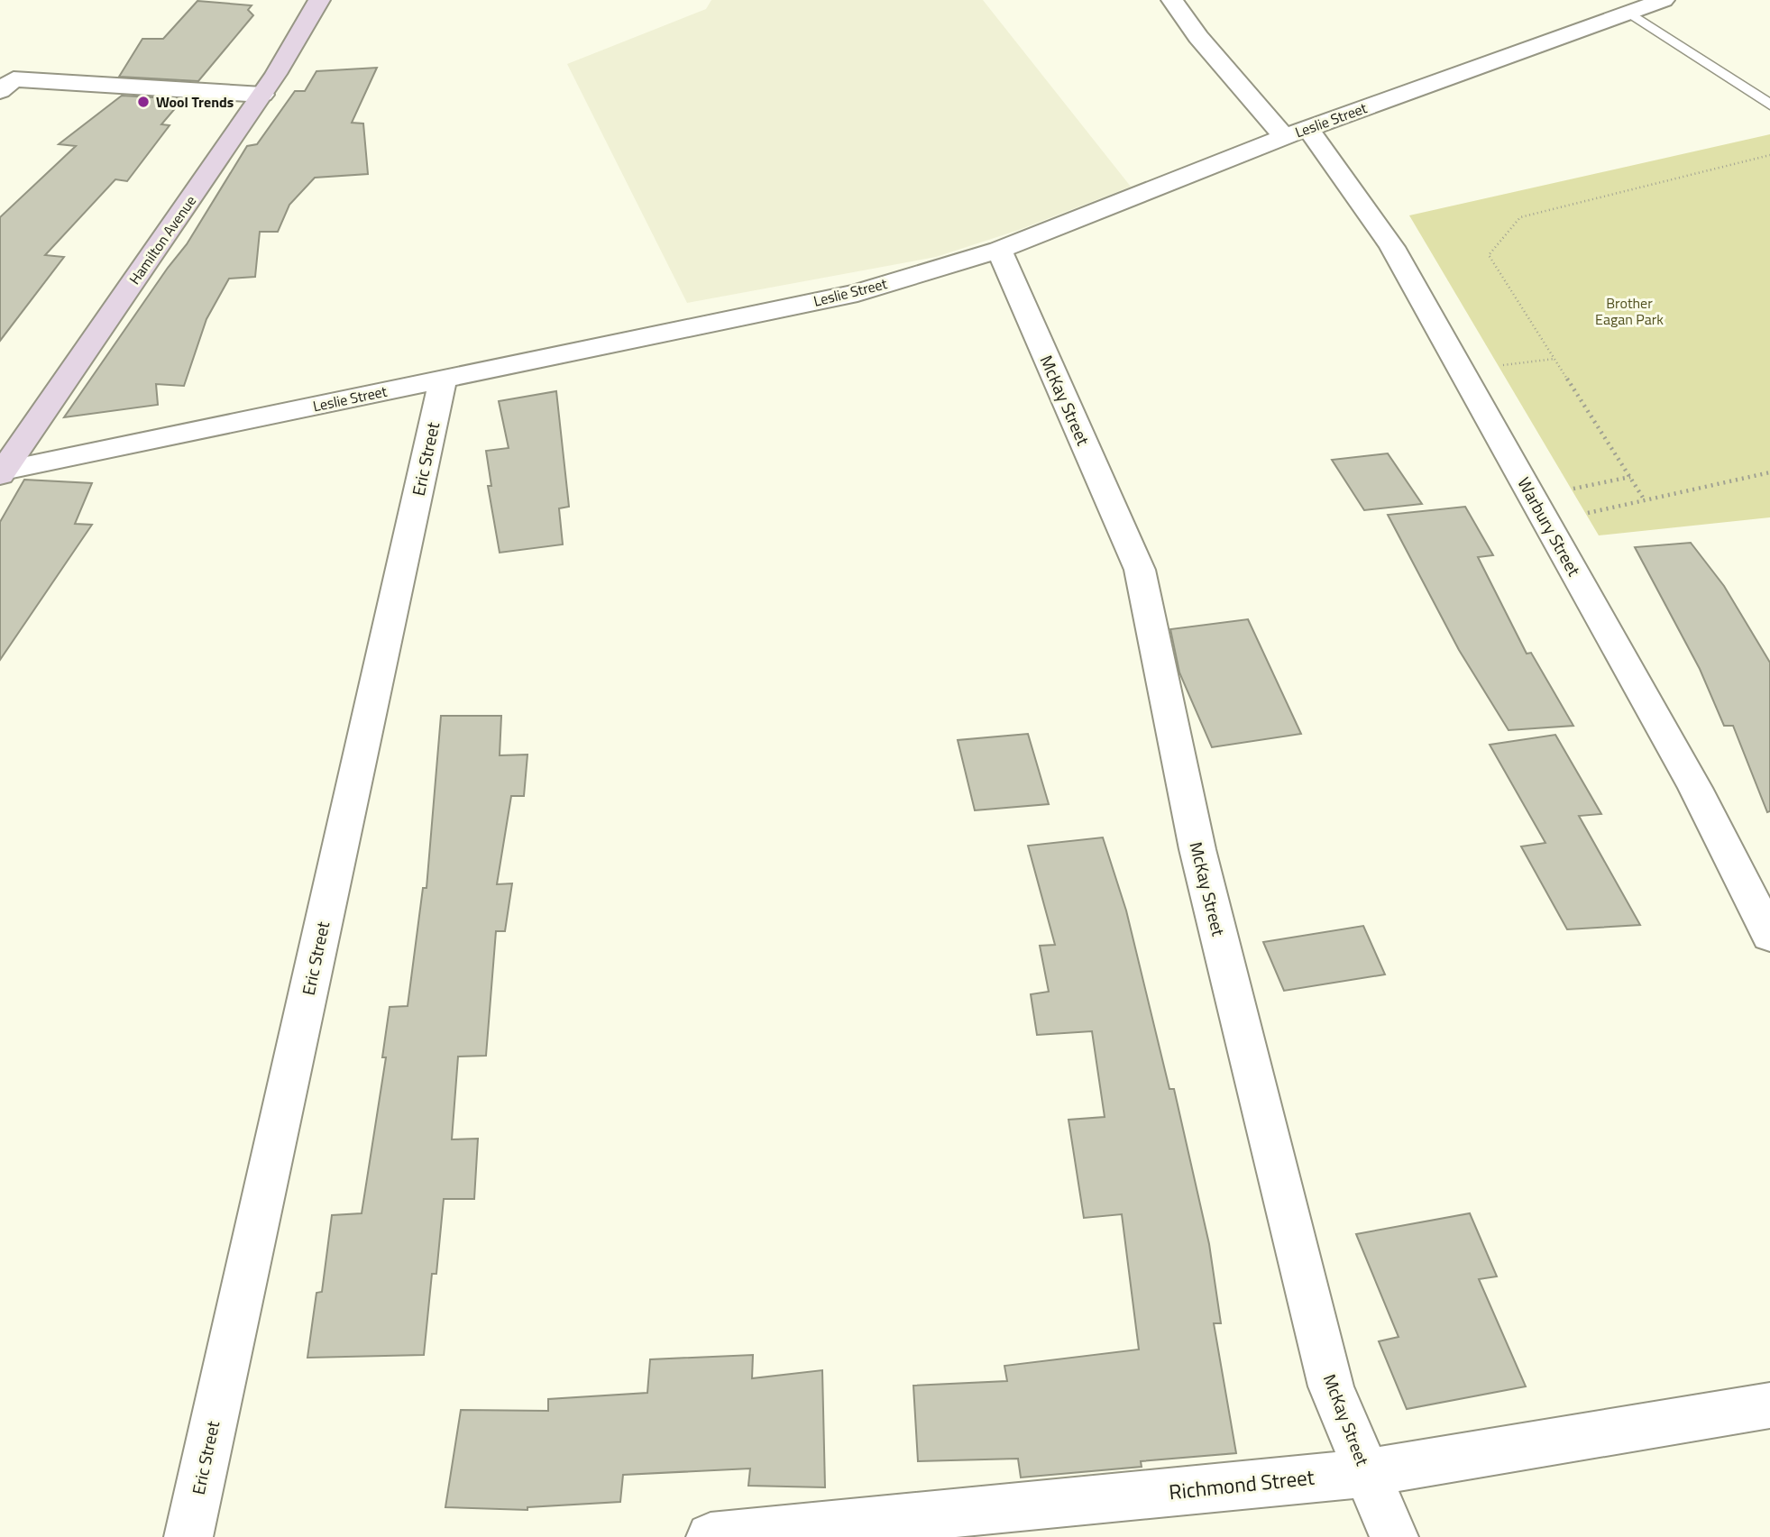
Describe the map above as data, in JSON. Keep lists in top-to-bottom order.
{
  "streets": {
    "street": [
      "Leslie Street",
      "Hamilton Avenue",
      "McKay Street",
      "Eric Street",
      "Warbury Street",
      "Richmond Street"
    ]
  },
  "crossings": [
    ["Leslie Street", "Hamilton Avenue"],
    ["Leslie Street", "McKay Street"],
    ["Leslie Street", "Eric Street"],
    ["Leslie Street", "Warbury Street"],
    ["McKay Street", "Richmond Street"]
  ],
  "parks": ["Brother Eagan Park"],
  "places": ["Wool Trends"]
}
